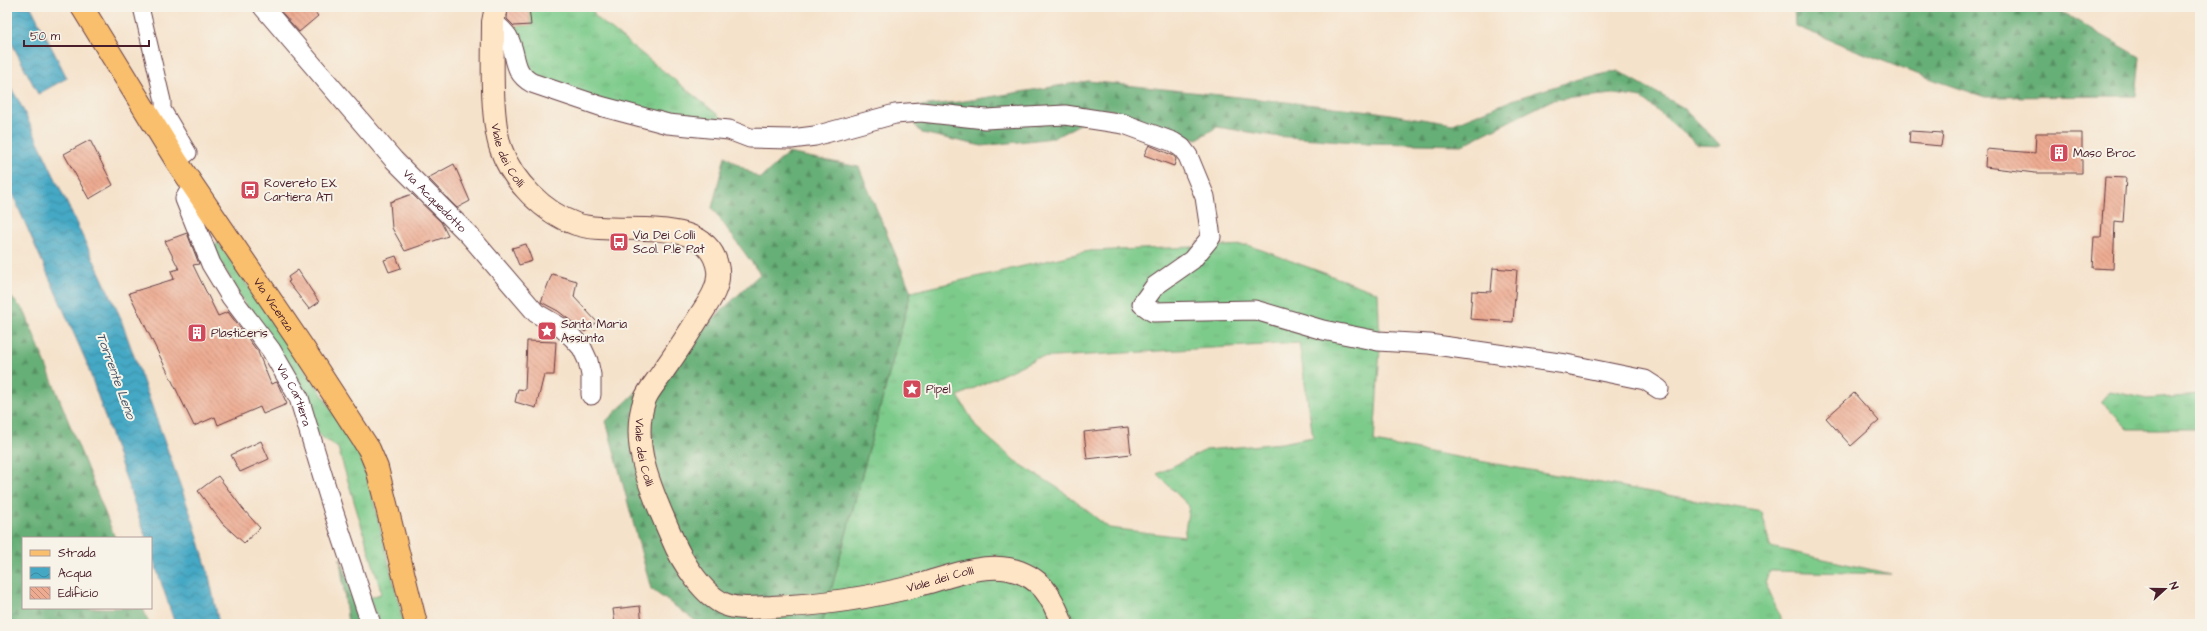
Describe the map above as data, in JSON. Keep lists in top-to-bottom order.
{
  "streets": {
    "main road": ["Viale dei Colli", "Via Vicenza"],
    "street": ["Via Acquedotto", "Via Cartiera"]
  },
  "crossings": [
    ["Via Vicenza", "Via Cartiera"]
  ],
  "water": ["Torrente Leno"],
  "places": {
    "building": ["Maso Broc", "Plasticeris"],
    "bus stop": ["Rovereto EX. Cartiera ATI", "Via Dei Colli Scol. P.le Pat"],
    "place": ["Santa Maria Assunta", "Pipel"]
  },
  "legend": ["Strada", "Acqua", "Edificio"],
  "scale_bar": "50 m",
  "north": "right"
}
